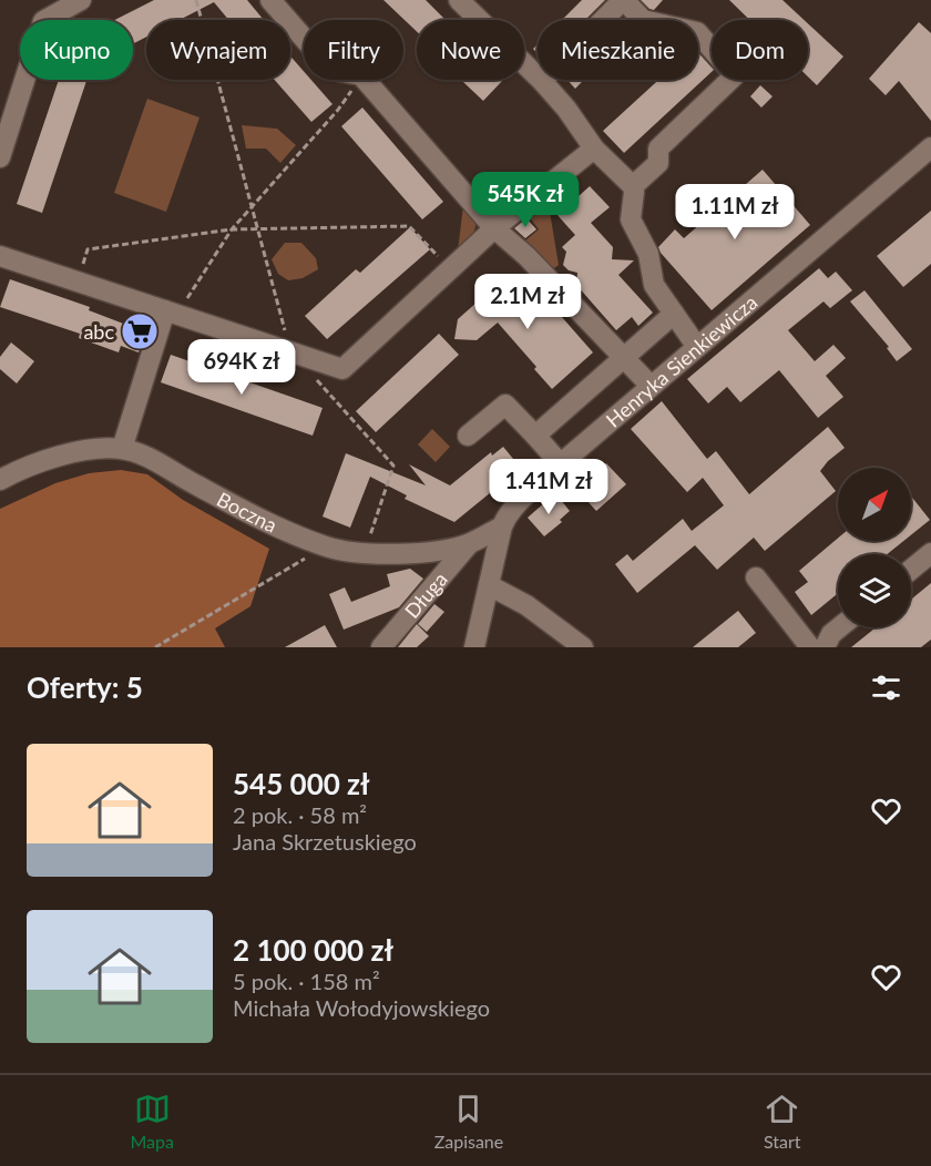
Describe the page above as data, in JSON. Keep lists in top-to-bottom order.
{
  "streets": {
    "street": ["Henryka Sienkiewicza", "Boczna", "Długa"]
  },
  "crossings": [
    ["Henryka Sienkiewicza", "Boczna"],
    ["Boczna", "Długa"]
  ],
  "places": {
    "supermarket": ["abc"]
  },
  "north": "top right",
  "page": {
    "chip": [
      "Kupno",
      "Wynajem",
      "Filtry",
      "Nowe",
      "Mieszkanie",
      "Dom"
    ],
    "price": [
      "545K zł",
      "1.11M zł",
      "2.1M zł",
      "694K zł",
      "1.41M zł"
    ],
    "heading": "Oferty: 5",
    "list": [
      {
        "name": "545 000 zł",
        "note": "2 pok. · 58 m² · Jana Skrzetuskiego"
      },
      {
        "name": "2 100 000 zł",
        "note": "5 pok. · 158 m² · Michała Wołodyjowskiego"
      }
    ],
    "tabs": ["Mapa", "Zapisane", "Start"]
  }
}
